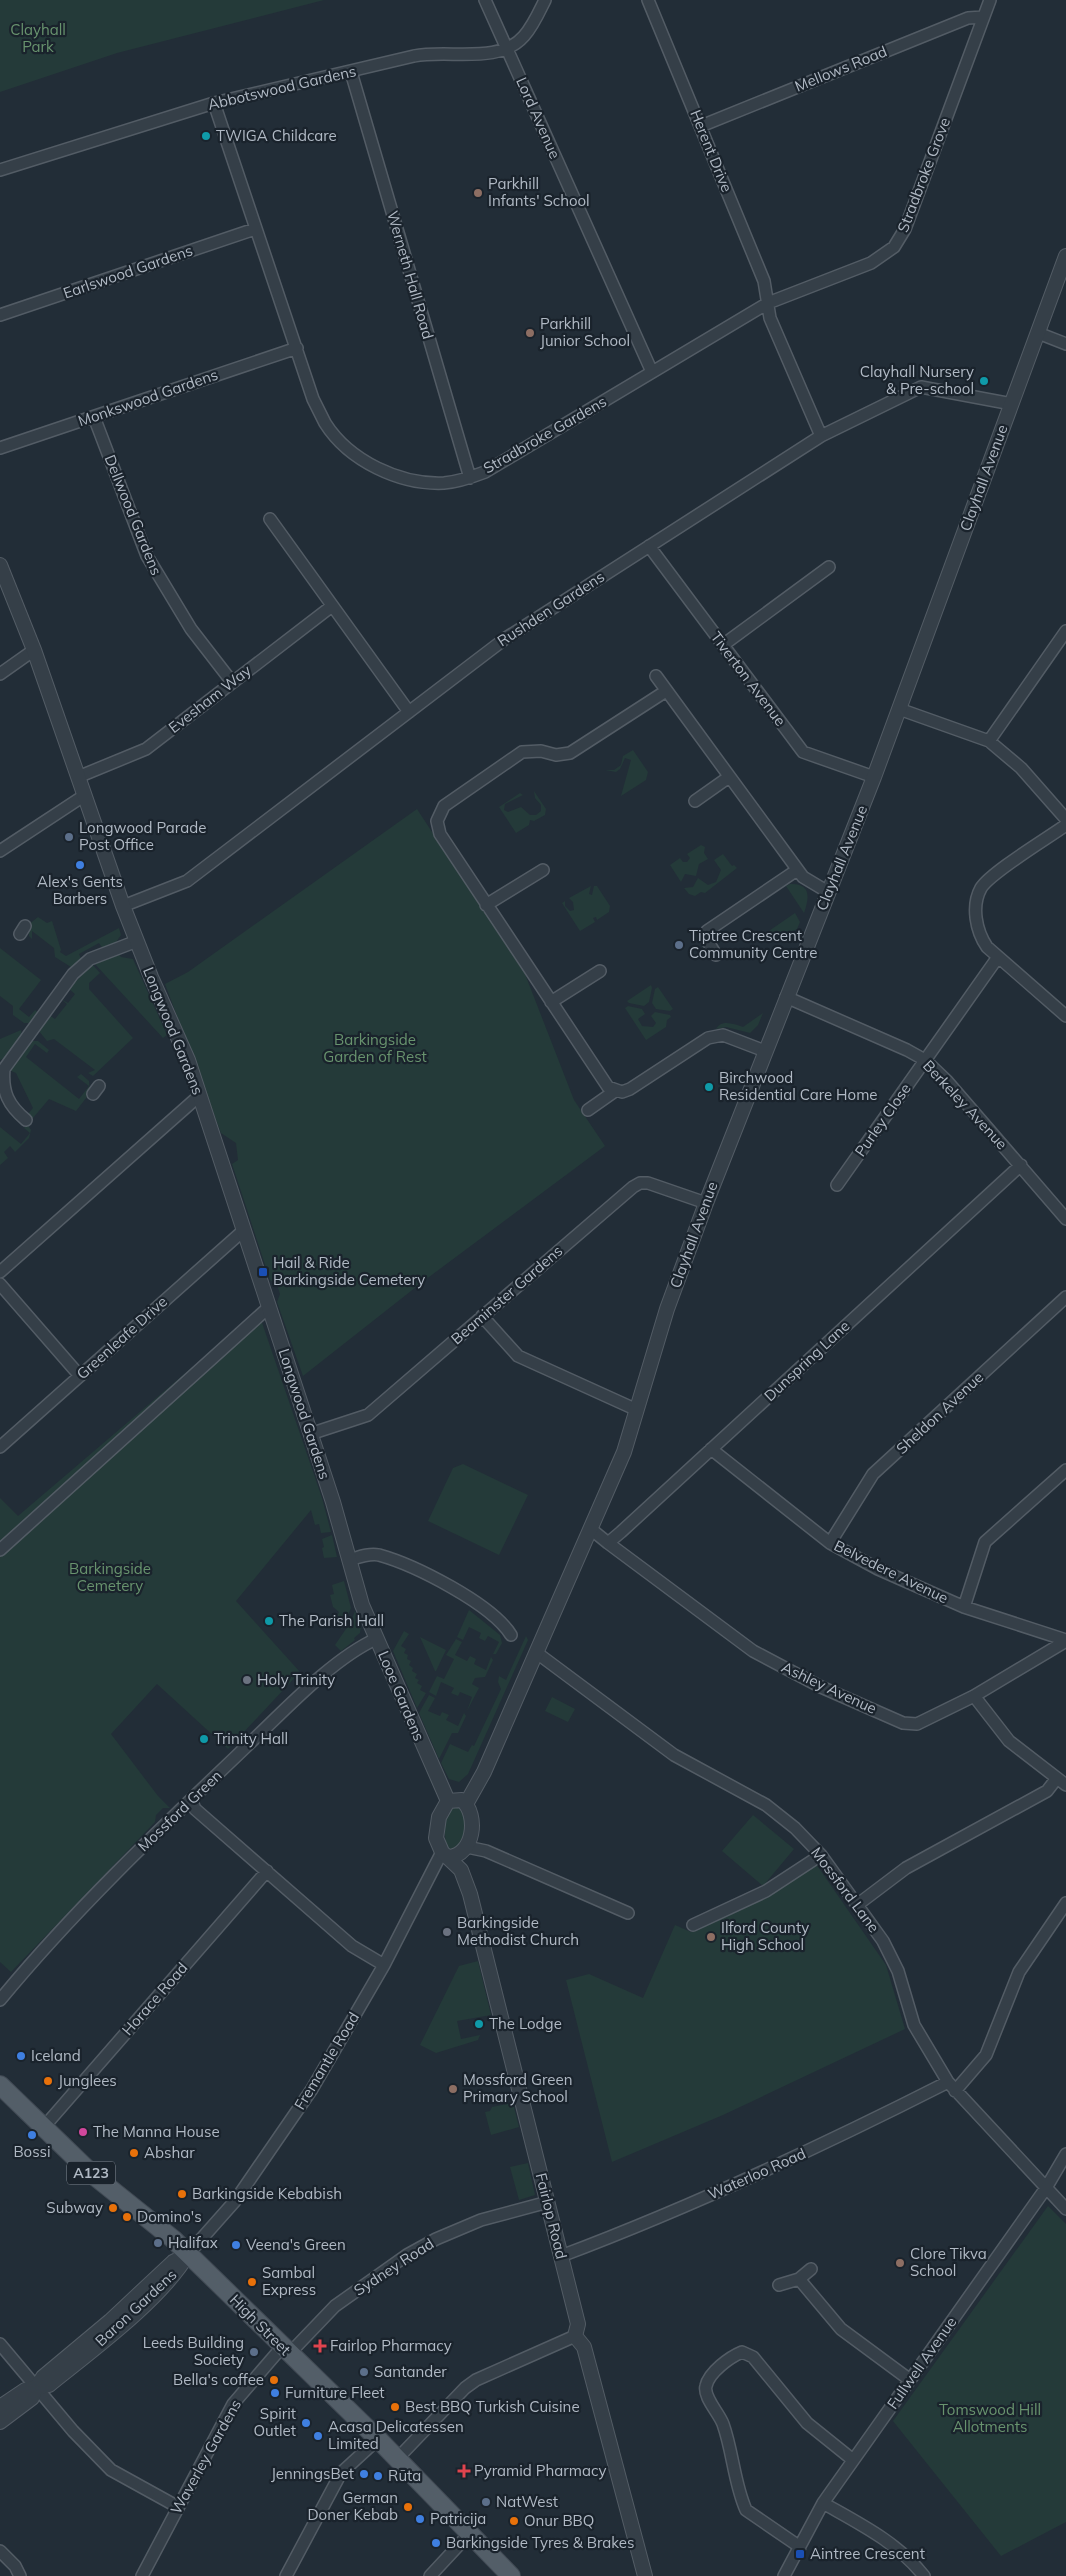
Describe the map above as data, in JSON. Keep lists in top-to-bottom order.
{
  "streets": {
    "main road": ["A123", "High Street"],
    "street": [
      "Mellows Road",
      "Abbotswood Gardens",
      "Lord Avenue",
      "Herent Drive",
      "Stradbroke Grove",
      "Earlswood Gardens",
      "Werneth Hall Road",
      "Monkswood Gardens",
      "Stradbroke Gardens",
      "Clayhall Avenue",
      "Dellwood Gardens",
      "Rushden Gardens",
      "Tiverton Avenue",
      "Evesham Way",
      "Longwood Gardens",
      "Berkeley Avenue",
      "Purley Close",
      "Beaminster Gardens",
      "Greenleafe Drive",
      "Dunspring Lane",
      "Sheldon Avenue",
      "Belvedere Avenue",
      "Ashley Avenue",
      "Looe Gardens",
      "Mossford Green",
      "Mossford Lane",
      "Horace Road",
      "Fremantle Road",
      "Waterloo Road",
      "Fairlop Road",
      "Sydney Road",
      "Baron Gardens",
      "Fullwell Avenue",
      "Waverley Gardens"
    ]
  },
  "crossings": [
    ["Mellows Road", "Herent Drive"],
    ["Mellows Road", "Stradbroke Grove"],
    ["Abbotswood Gardens", "Lord Avenue"],
    ["Abbotswood Gardens", "Werneth Hall Road"],
    ["Abbotswood Gardens", "Stradbroke Gardens"],
    ["Lord Avenue", "Stradbroke Gardens"],
    ["Herent Drive", "Stradbroke Grove"],
    ["Herent Drive", "Stradbroke Gardens"],
    ["Herent Drive", "Rushden Gardens"],
    ["Stradbroke Grove", "Stradbroke Gardens"],
    ["Earlswood Gardens", "Stradbroke Gardens"],
    ["Werneth Hall Road", "Stradbroke Gardens"],
    ["Monkswood Gardens", "Stradbroke Gardens"],
    ["Monkswood Gardens", "Dellwood Gardens"],
    ["Clayhall Avenue", "Rushden Gardens"],
    ["Clayhall Avenue", "Tiverton Avenue"],
    ["Clayhall Avenue", "Berkeley Avenue"],
    ["Clayhall Avenue", "Beaminster Gardens"],
    ["Clayhall Avenue", "Mossford Lane"],
    ["Dellwood Gardens", "Evesham Way"],
    ["Rushden Gardens", "Tiverton Avenue"],
    ["Rushden Gardens", "Longwood Gardens"],
    ["Evesham Way", "Longwood Gardens"],
    ["Longwood Gardens", "Beaminster Gardens"],
    ["Longwood Gardens", "Greenleafe Drive"],
    ["Longwood Gardens", "Looe Gardens"],
    ["Berkeley Avenue", "Purley Close"],
    ["Berkeley Avenue", "Dunspring Lane"],
    ["Dunspring Lane", "Belvedere Avenue"],
    ["Dunspring Lane", "Ashley Avenue"],
    ["Sheldon Avenue", "Belvedere Avenue"],
    ["Belvedere Avenue", "Ashley Avenue"],
    ["Looe Gardens", "Mossford Green"],
    ["Looe Gardens", "Fremantle Road"],
    ["Looe Gardens", "Fairlop Road"],
    ["Mossford Lane", "Waterloo Road"],
    ["Mossford Lane", "Fullwell Avenue"],
    ["Horace Road", "High Street"],
    ["Fremantle Road", "Fairlop Road"],
    ["Fremantle Road", "Baron Gardens"],
    ["Fremantle Road", "High Street"],
    ["Waterloo Road", "Fairlop Road"],
    ["Fairlop Road", "Sydney Road"],
    ["Sydney Road", "High Street"],
    ["Sydney Road", "Waverley Gardens"],
    ["Baron Gardens", "High Street"],
    ["High Street", "Waverley Gardens"]
  ],
  "parks": [
    "Clayhall Park",
    "Barkingside Garden of Rest",
    "Barkingside Cemetery",
    "Tomswood Hill Allotments"
  ],
  "places": {
    "other": [
      "TWIGA Childcare",
      "Parkhill Infants' School",
      "Parkhill Junior School",
      "Clayhall Nursery & Pre-school",
      "Longwood Parade Post Office",
      "Alex's Gents Barbers",
      "Tiptree Crescent Community Centre",
      "Birchwood Residential Care Home",
      "The Parish Hall",
      "Holy Trinity",
      "Trinity Hall",
      "Barkingside Methodist Church",
      "Ilford County High School",
      "The Lodge",
      "Iceland",
      "Junglees",
      "Mossford Green Primary School",
      "The Manna House",
      "Bossi",
      "Abshar",
      "Barkingside Kebabish",
      "Subway",
      "Domino's",
      "Halifax",
      "Veena's Green",
      "Clore Tikva School",
      "Sambal Express",
      "Leeds Building Society",
      "Santander",
      "Bella's coffee",
      "Furniture Fleet",
      "Best BBQ Turkish Cuisine",
      "Spirit Outlet",
      "Acasa Delicatessen Limited",
      "JenningsBet",
      "Rūta",
      "NatWest",
      "German Doner Kebab",
      "Patricija",
      "Onur BBQ",
      "Barkingside Tyres & Brakes"
    ],
    "transit": ["Hail & Ride Barkingside Cemetery", "Aintree Crescent"],
    "health": ["Fairlop Pharmacy", "Pyramid Pharmacy"]
  }
}
